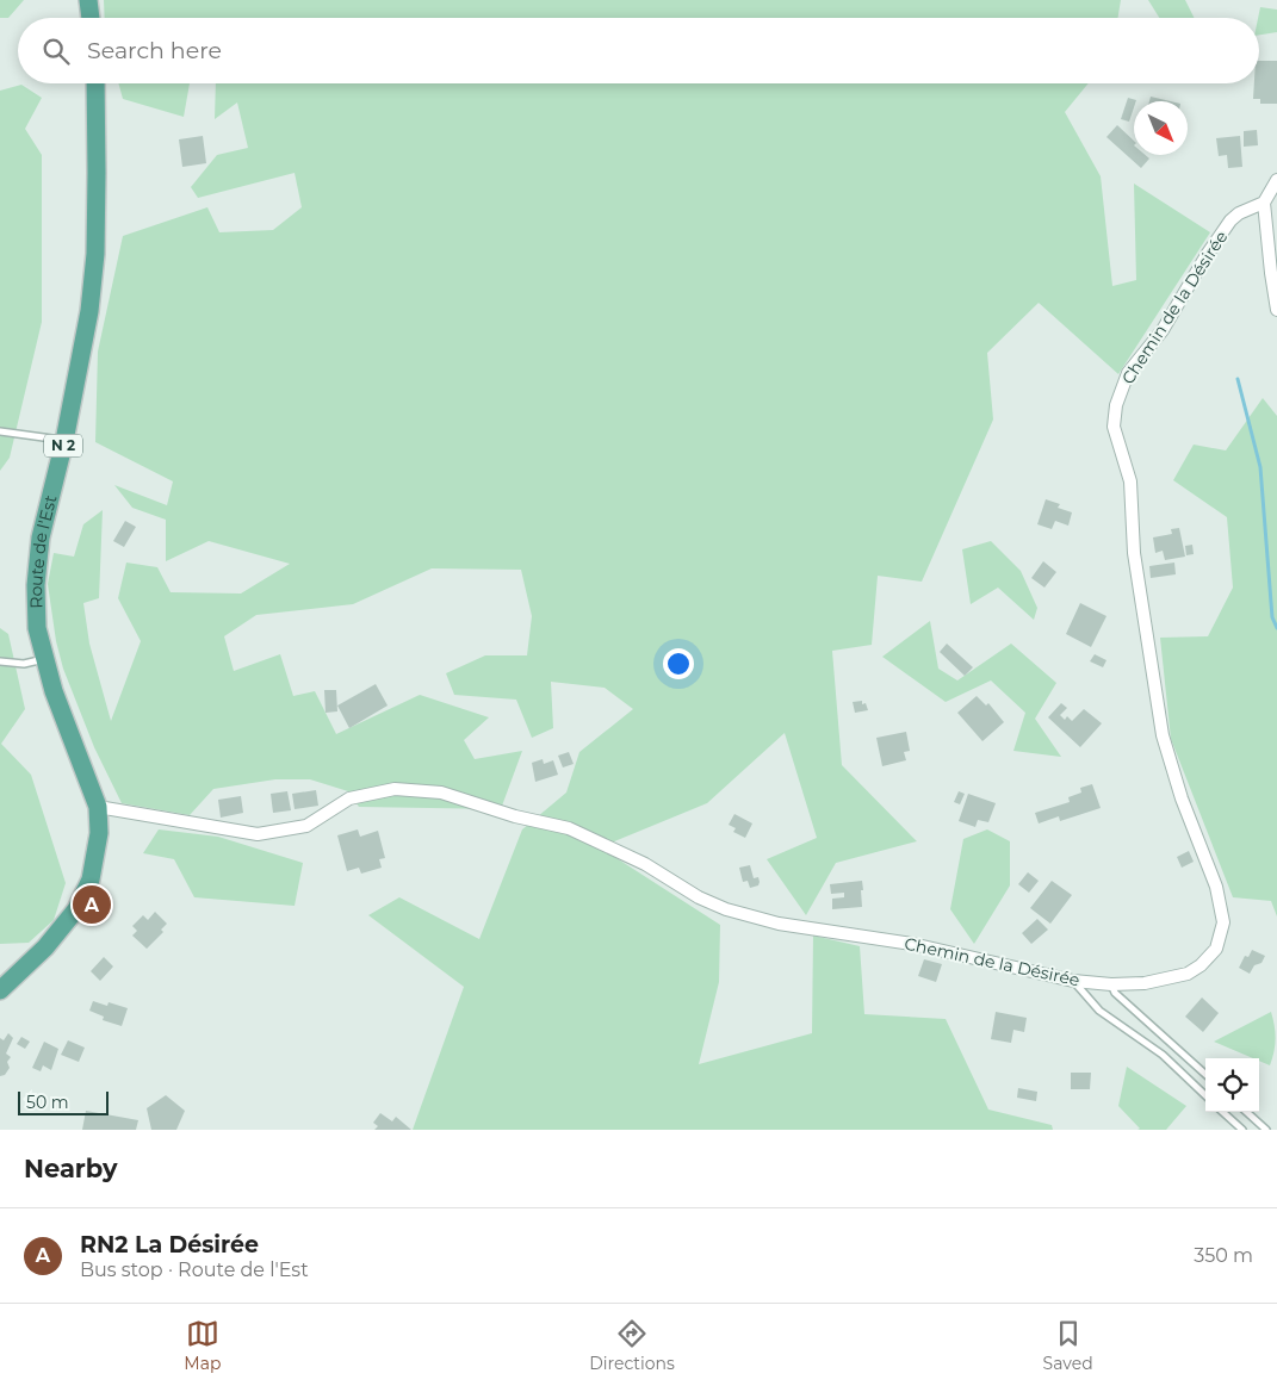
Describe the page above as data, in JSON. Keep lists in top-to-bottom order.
{
  "streets": {
    "main road": ["N 2", "Route de l'Est"],
    "street": ["Chemin de la Désirée"]
  },
  "crossings": [
    ["Chemin de la Désirée", "Route de l'Est"]
  ],
  "scale_bar": "50 m",
  "north": "bottom right",
  "page": {
    "search": "Search here",
    "pins": "A",
    "scale": "50 m",
    "heading": "Nearby",
    "list": [
      {
        "mark": "A",
        "name": "RN2 La Désirée",
        "note": "Bus stop · Route de l'Est",
        "value": "350 m"
      }
    ],
    "nav": ["Map", "Directions", "Saved"]
  }
}
